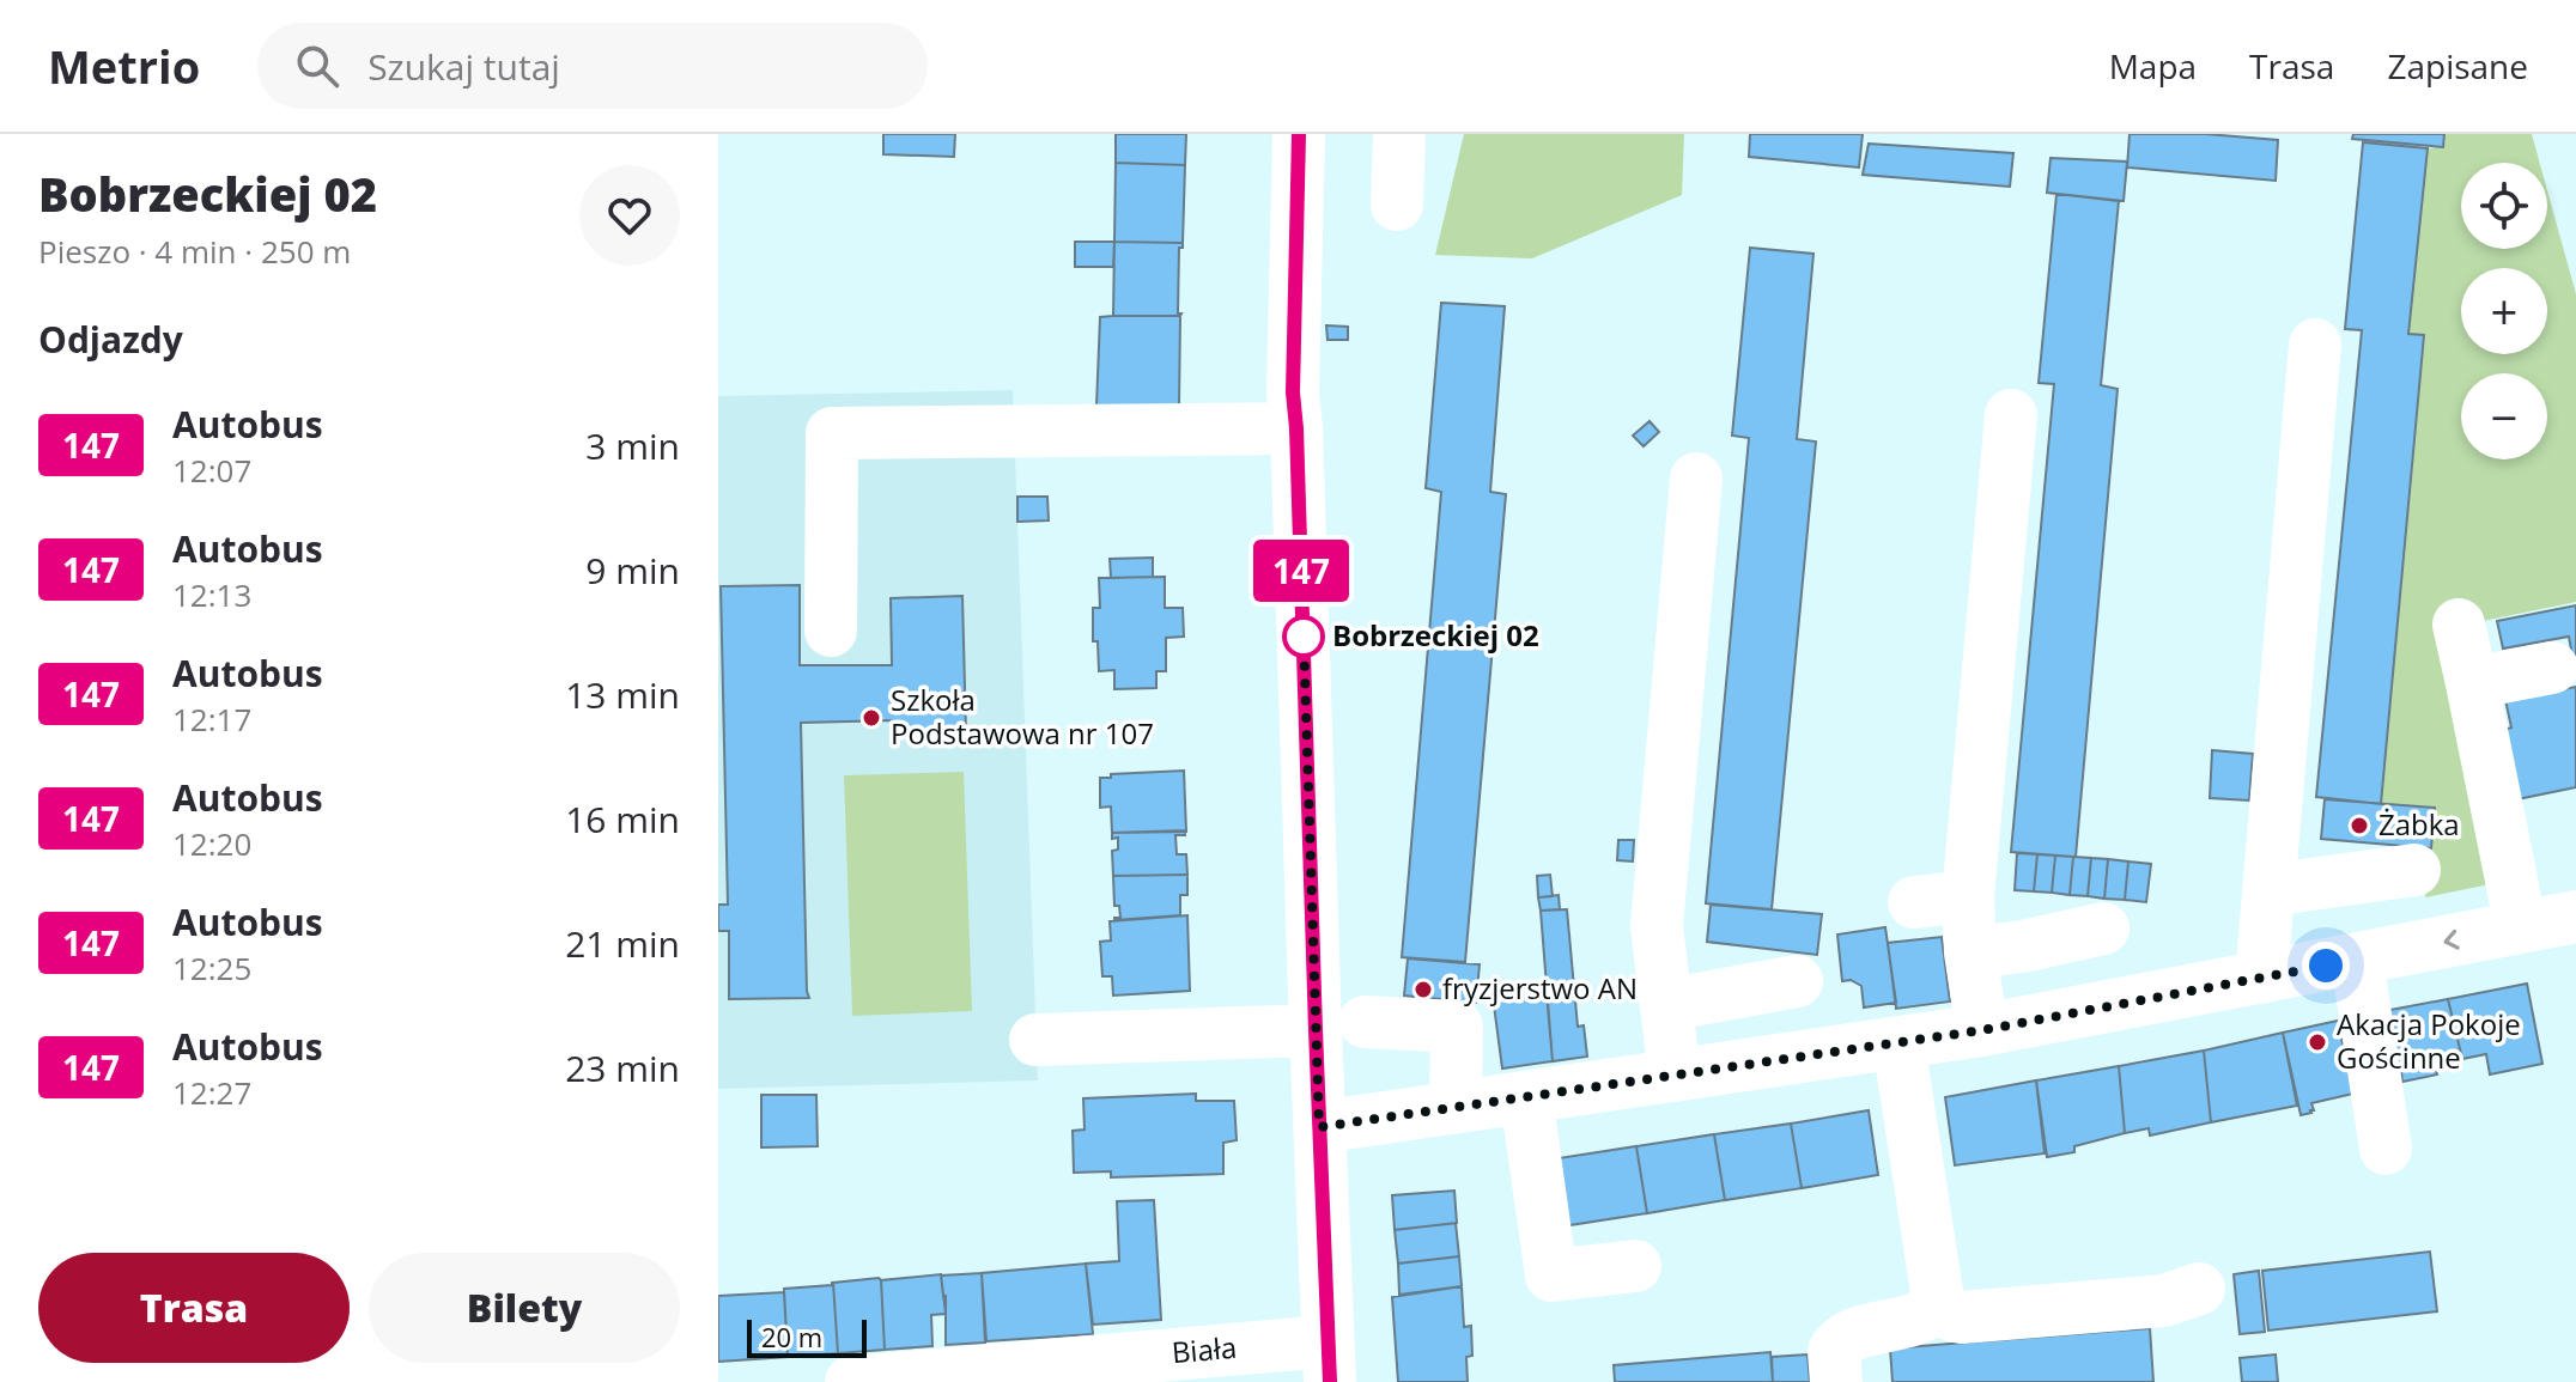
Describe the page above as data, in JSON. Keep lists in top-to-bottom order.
{
  "streets": {
    "street": ["Biała"]
  },
  "places": [
    "Bobrzeckiej 02",
    "Szkoła Podstawowa nr 107",
    "Żabka",
    "fryzjerstwo AN",
    "Akacja Pokoje Gościnne"
  ],
  "lines": ["bus line 147"],
  "scale_bar": "20 m",
  "page": {
    "header": "Metrio",
    "search": "Szukaj tutaj",
    "nav": ["Mapa", "Trasa", "Zapisane"],
    "heading": [
      ["Bobrzeckiej 02", "Pieszo · 4 min · 250 m"],
      "Odjazdy"
    ],
    "on_map": "147",
    "map_buttons": ["+", "−"],
    "list": [
      {
        "mark": "147",
        "name": "Autobus",
        "note": "12:07",
        "value": "3 min"
      },
      {
        "mark": "147",
        "name": "Autobus",
        "note": "12:13",
        "value": "9 min"
      },
      {
        "mark": "147",
        "name": "Autobus",
        "note": "12:17",
        "value": "13 min"
      },
      {
        "mark": "147",
        "name": "Autobus",
        "note": "12:20",
        "value": "16 min"
      },
      {
        "mark": "147",
        "name": "Autobus",
        "note": "12:25",
        "value": "21 min"
      },
      {
        "mark": "147",
        "name": "Autobus",
        "note": "12:27",
        "value": "23 min"
      }
    ],
    "buttons": ["Trasa", "Bilety"],
    "scale": "20 m"
  }
}
